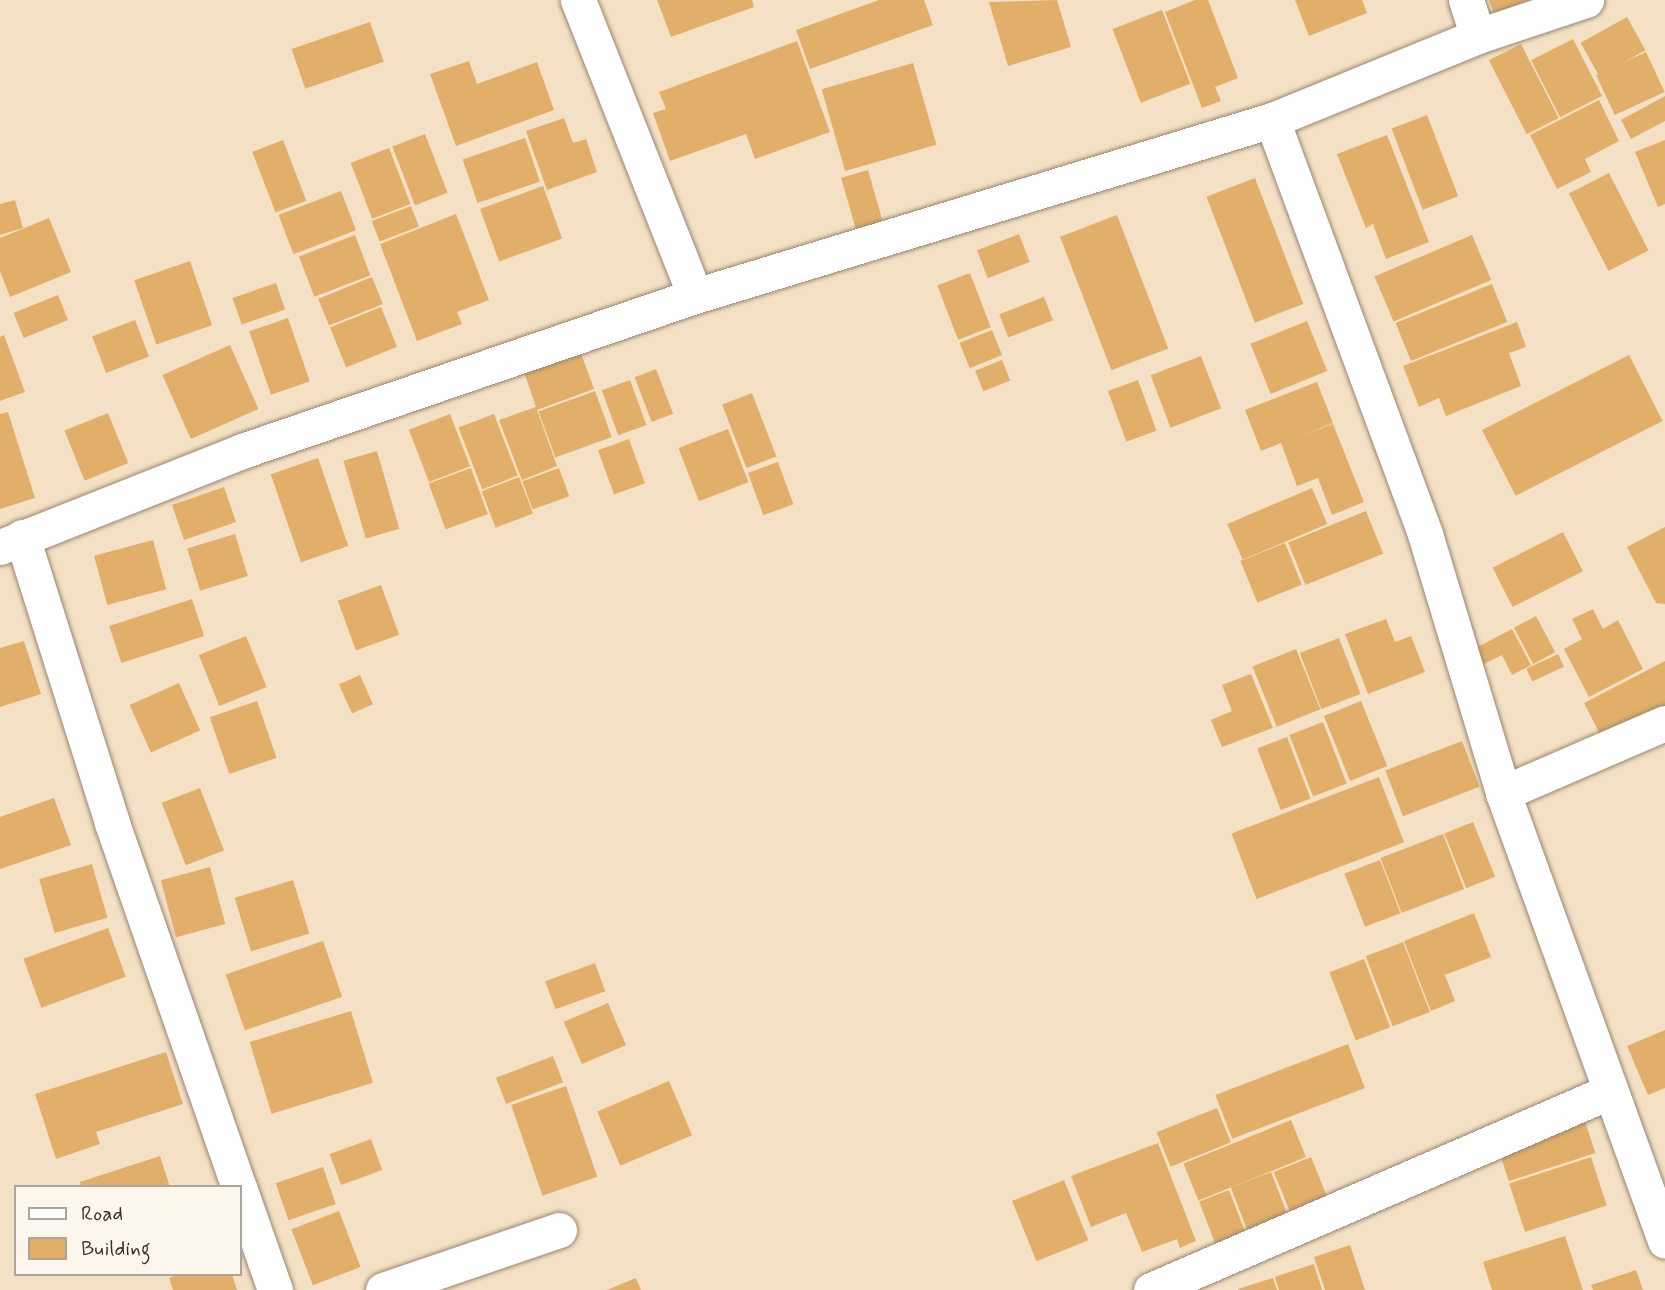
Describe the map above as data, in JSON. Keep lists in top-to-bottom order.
{
  "legend": ["Road", "Building"]
}
